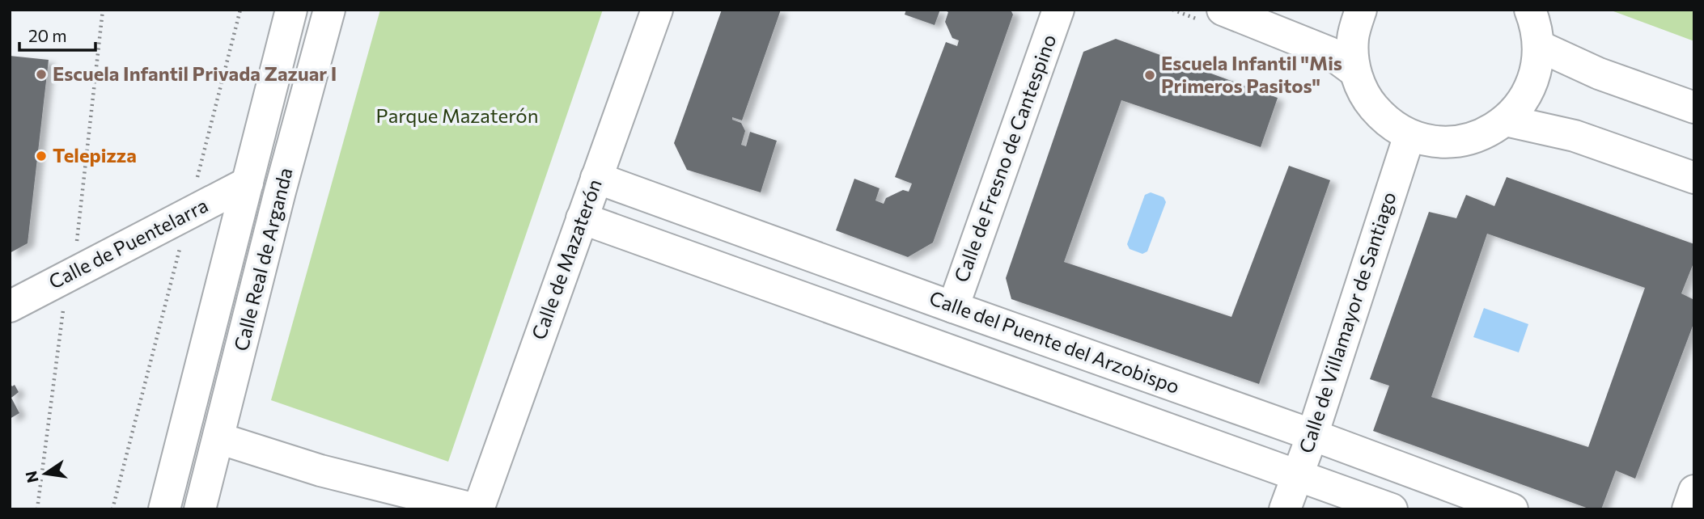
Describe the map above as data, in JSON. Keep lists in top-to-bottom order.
{
  "streets": {
    "street": [
      "Calle de Fresno de Cantespino",
      "Calle de Puentelarra",
      "Calle Real de Arganda",
      "Calle de Mazaterón",
      "Calle de Villamayor de Santiago",
      "Calle del Puente del Arzobispo"
    ]
  },
  "crossings": [
    ["Calle de Fresno de Cantespino", "Calle del Puente del Arzobispo"],
    ["Calle de Puentelarra", "Calle Real de Arganda"],
    ["Calle de Mazaterón", "Calle del Puente del Arzobispo"],
    ["Calle de Villamayor de Santiago", "Calle del Puente del Arzobispo"]
  ],
  "parks": ["Parque Mazaterón"],
  "places": ["Escuela Infantil Privada Zazuar I", "Escuela Infantil \"Mis Primeros Pasitos\"", "Telepizza"],
  "scale_bar": "20 m",
  "north": "left"
}
